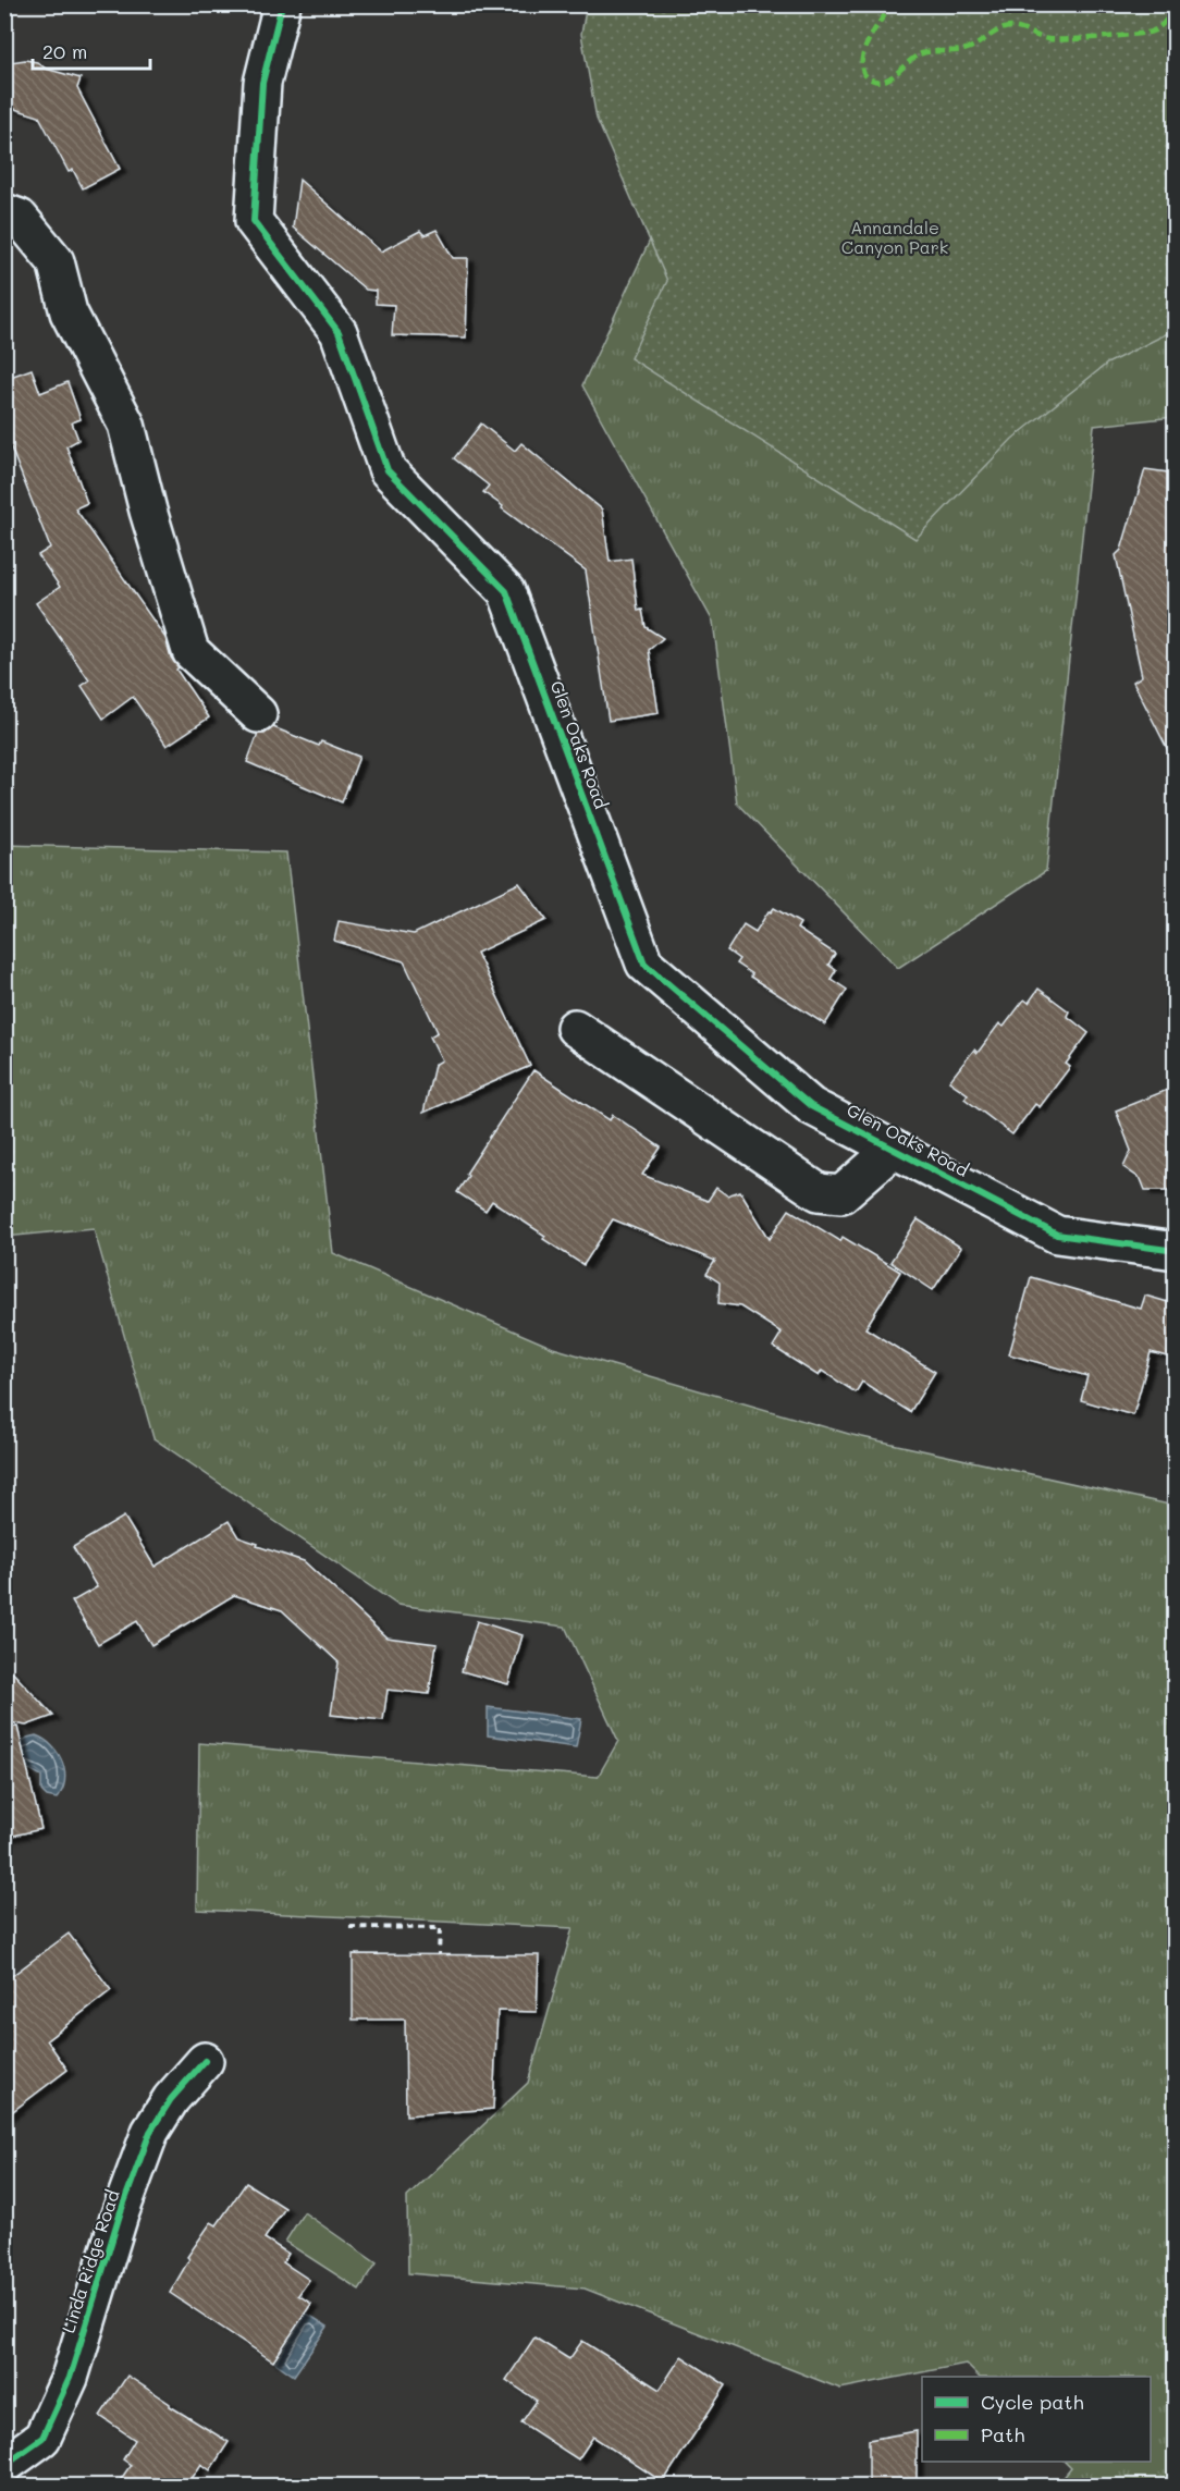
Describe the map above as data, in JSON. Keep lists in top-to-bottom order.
{
  "streets": {
    "street": ["Glen Oaks Road", "Linda Ridge Road"]
  },
  "parks": ["Annandale Canyon Park"],
  "legend": ["Cycle path", "Path"],
  "scale_bar": "20 m"
}
